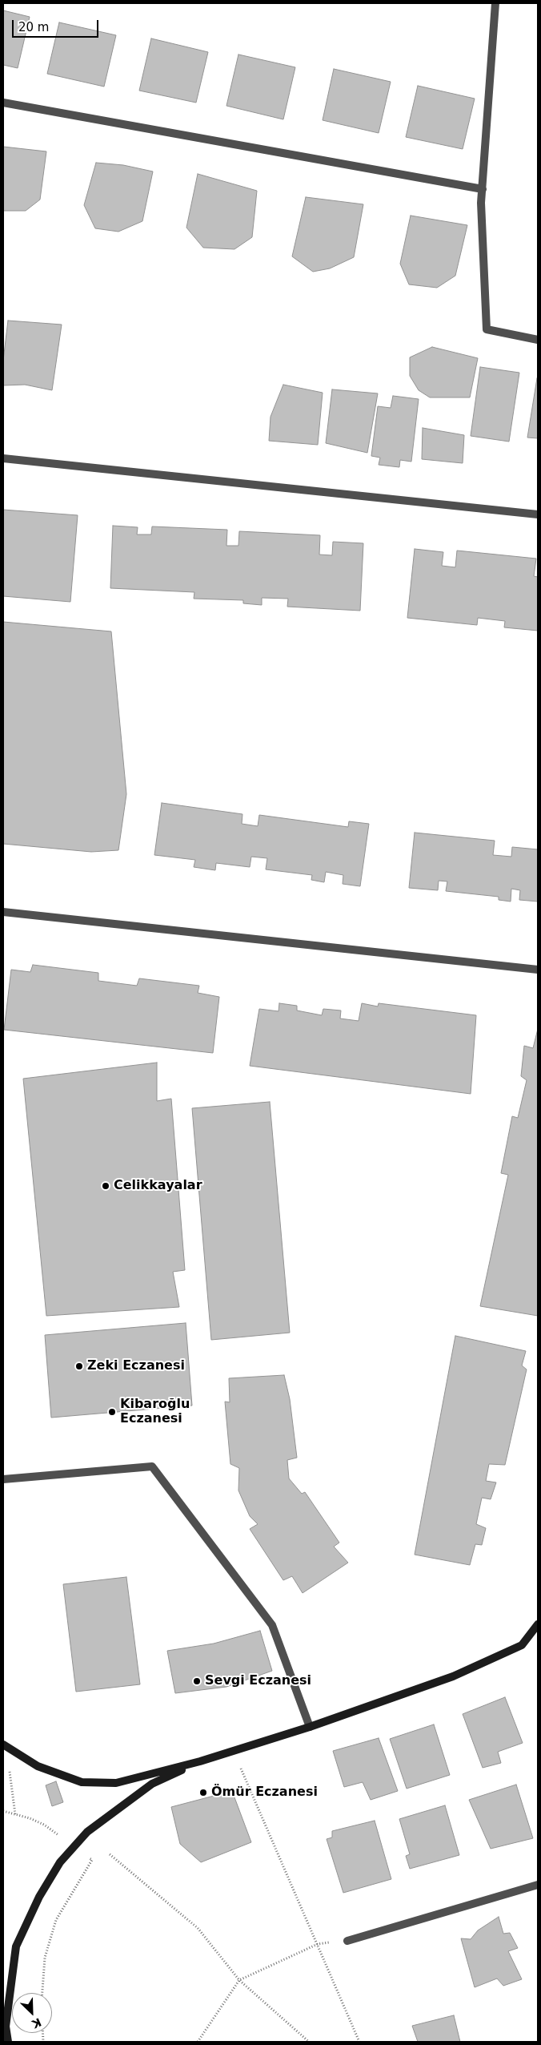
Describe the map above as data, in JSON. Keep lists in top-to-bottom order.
{
  "places": [
    "Celikkayalar",
    "Zeki Eczanesi",
    "Kibaroğlu Eczanesi",
    "Sevgi Eczanesi",
    "Ömür Eczanesi"
  ],
  "scale_bar": "20 m",
  "north": "bottom right"
}
